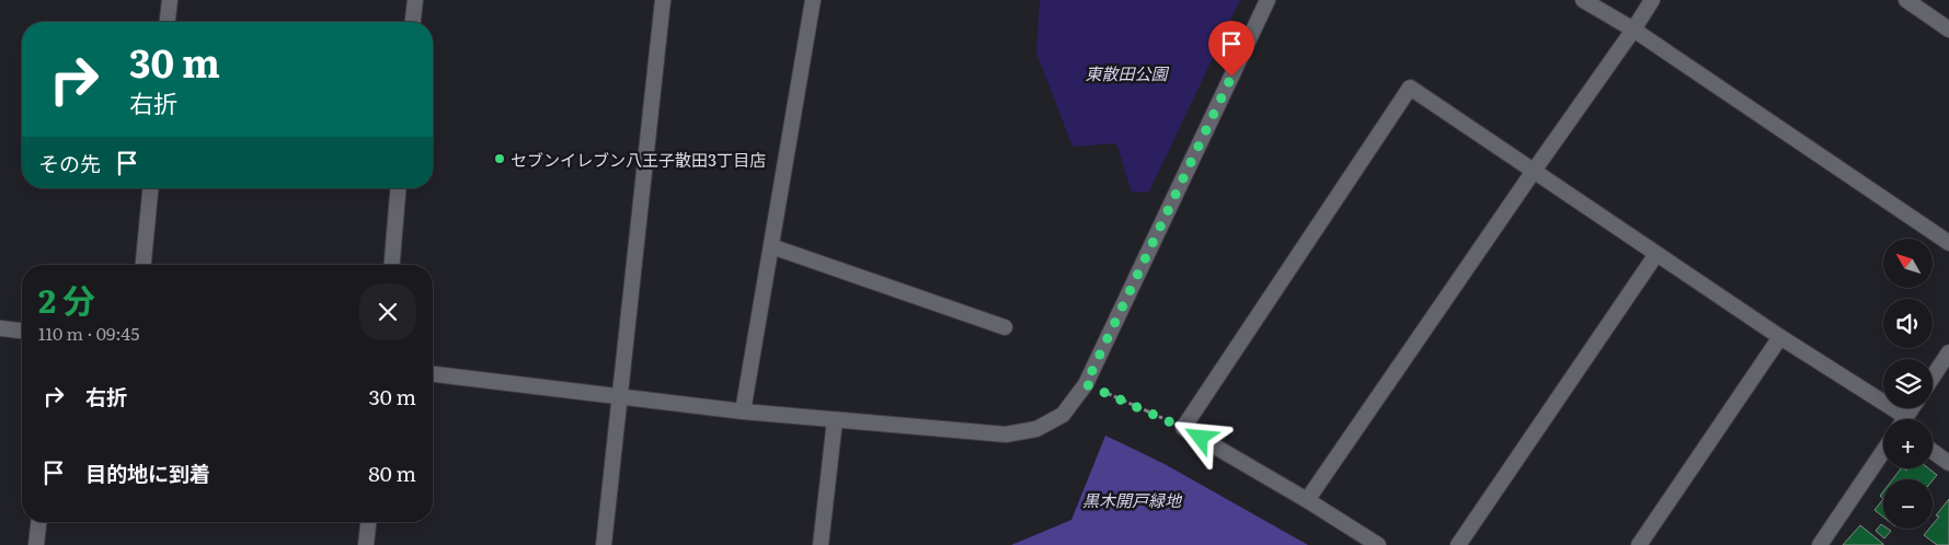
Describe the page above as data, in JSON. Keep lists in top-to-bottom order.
{
  "parks": ["東散田公園", "黒木開戸緑地"],
  "places": ["セブンイレブン八王子散田3丁目店"],
  "north": "top left",
  "page": {
    "turn": ["30 m", "右折"],
    "then": "その先",
    "map_buttons": ["+", "−"],
    "heading": ["2 分", "110 m · 09:45"],
    "list": [
      {
        "name": "右折",
        "value": "30 m"
      },
      {
        "name": "目的地に到着",
        "value": "80 m"
      }
    ]
  }
}
